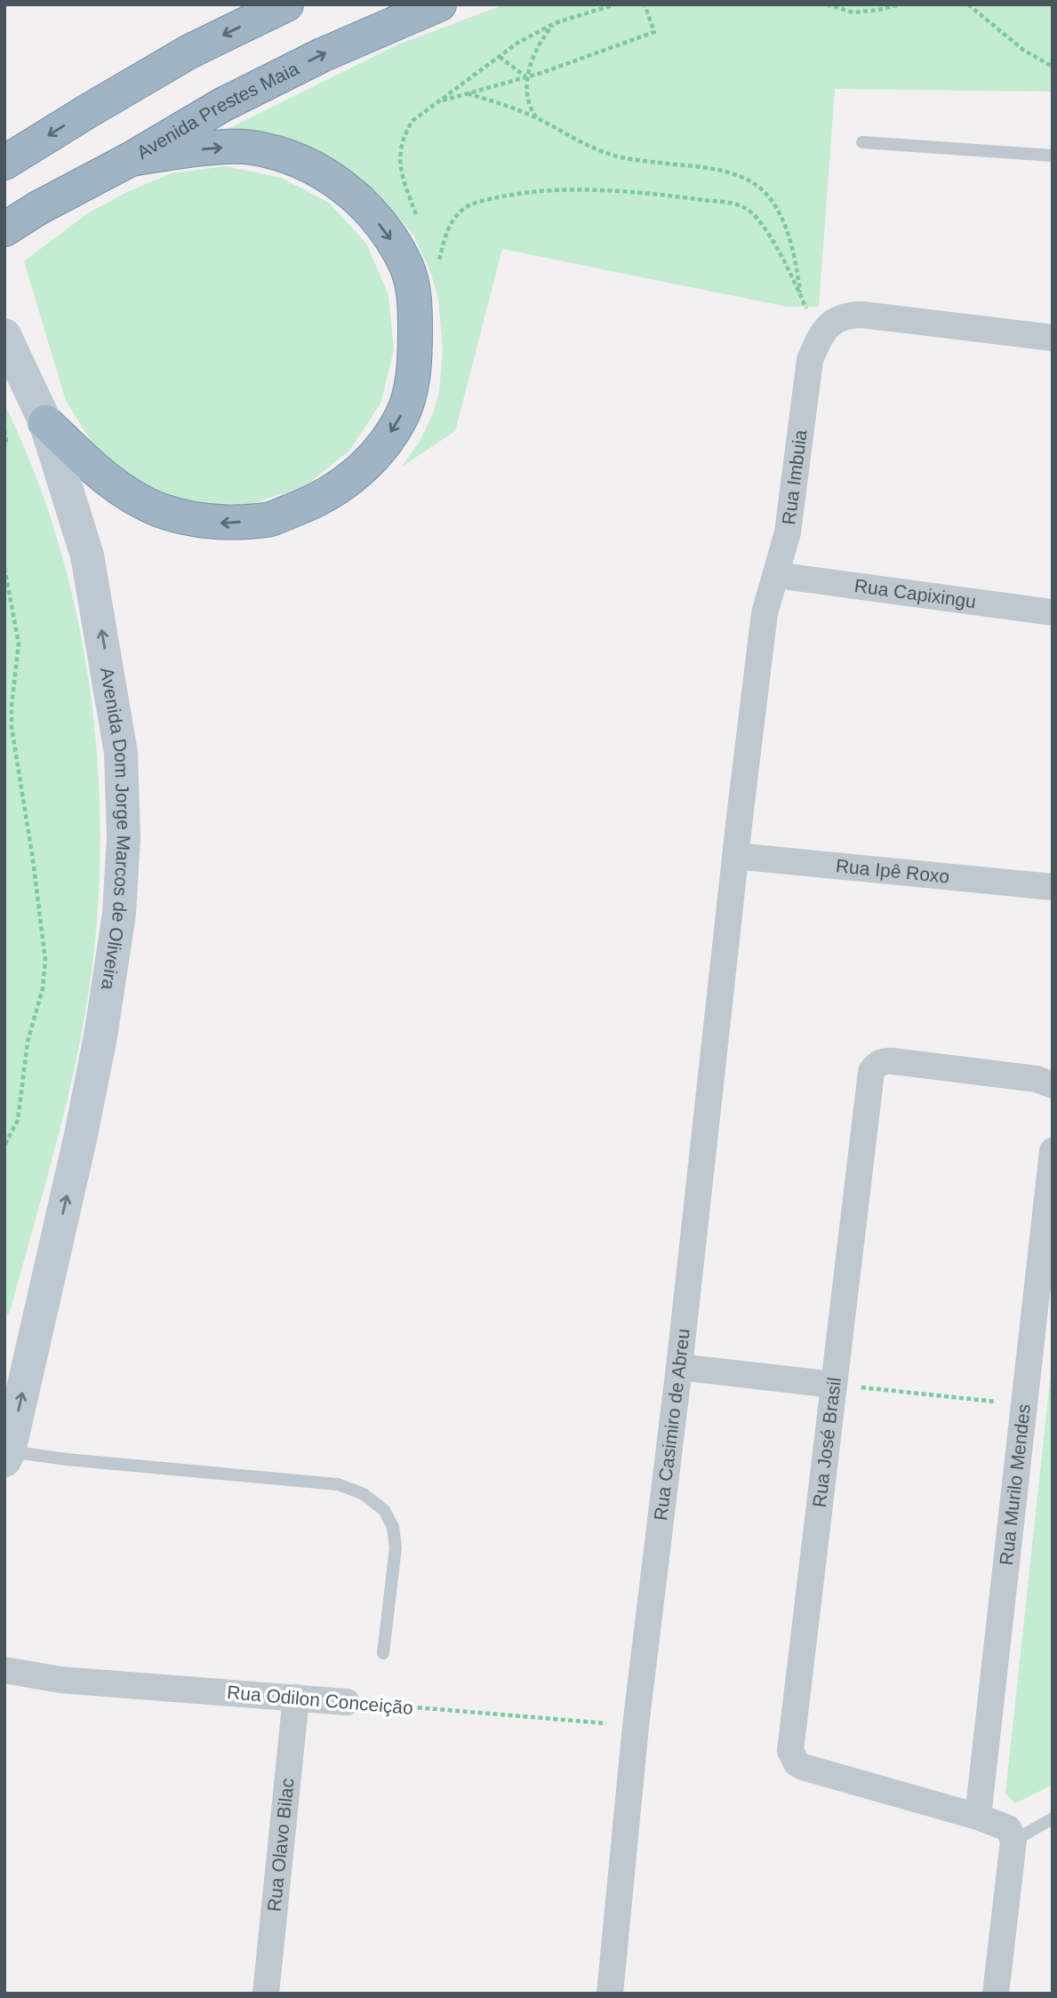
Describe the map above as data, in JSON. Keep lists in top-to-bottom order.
{
  "streets": {
    "highway": ["Avenida Prestes Maia"],
    "main road": ["Avenida Dom Jorge Marcos de Oliveira"],
    "street": [
      "Rua Imbuia",
      "Rua Capixingu",
      "Rua Ipê Roxo",
      "Rua Casimiro de Abreu",
      "Rua José Brasil",
      "Rua Murilo Mendes",
      "Rua Odilon Conceição",
      "Rua Olavo Bilac"
    ]
  },
  "crossings": [
    ["Rua Imbuia", "Rua Capixingu"],
    ["Rua Imbuia", "Rua Ipê Roxo"],
    ["Rua Imbuia", "Rua Casimiro de Abreu"],
    ["Rua Ipê Roxo", "Rua Casimiro de Abreu"],
    ["Rua Casimiro de Abreu", "Rua Odilon Conceição"],
    ["Rua José Brasil", "Rua Murilo Mendes"],
    ["Rua Odilon Conceição", "Rua Olavo Bilac"]
  ],
  "one_way": ["Avenida Dom Jorge Marcos de Oliveira"]
}
